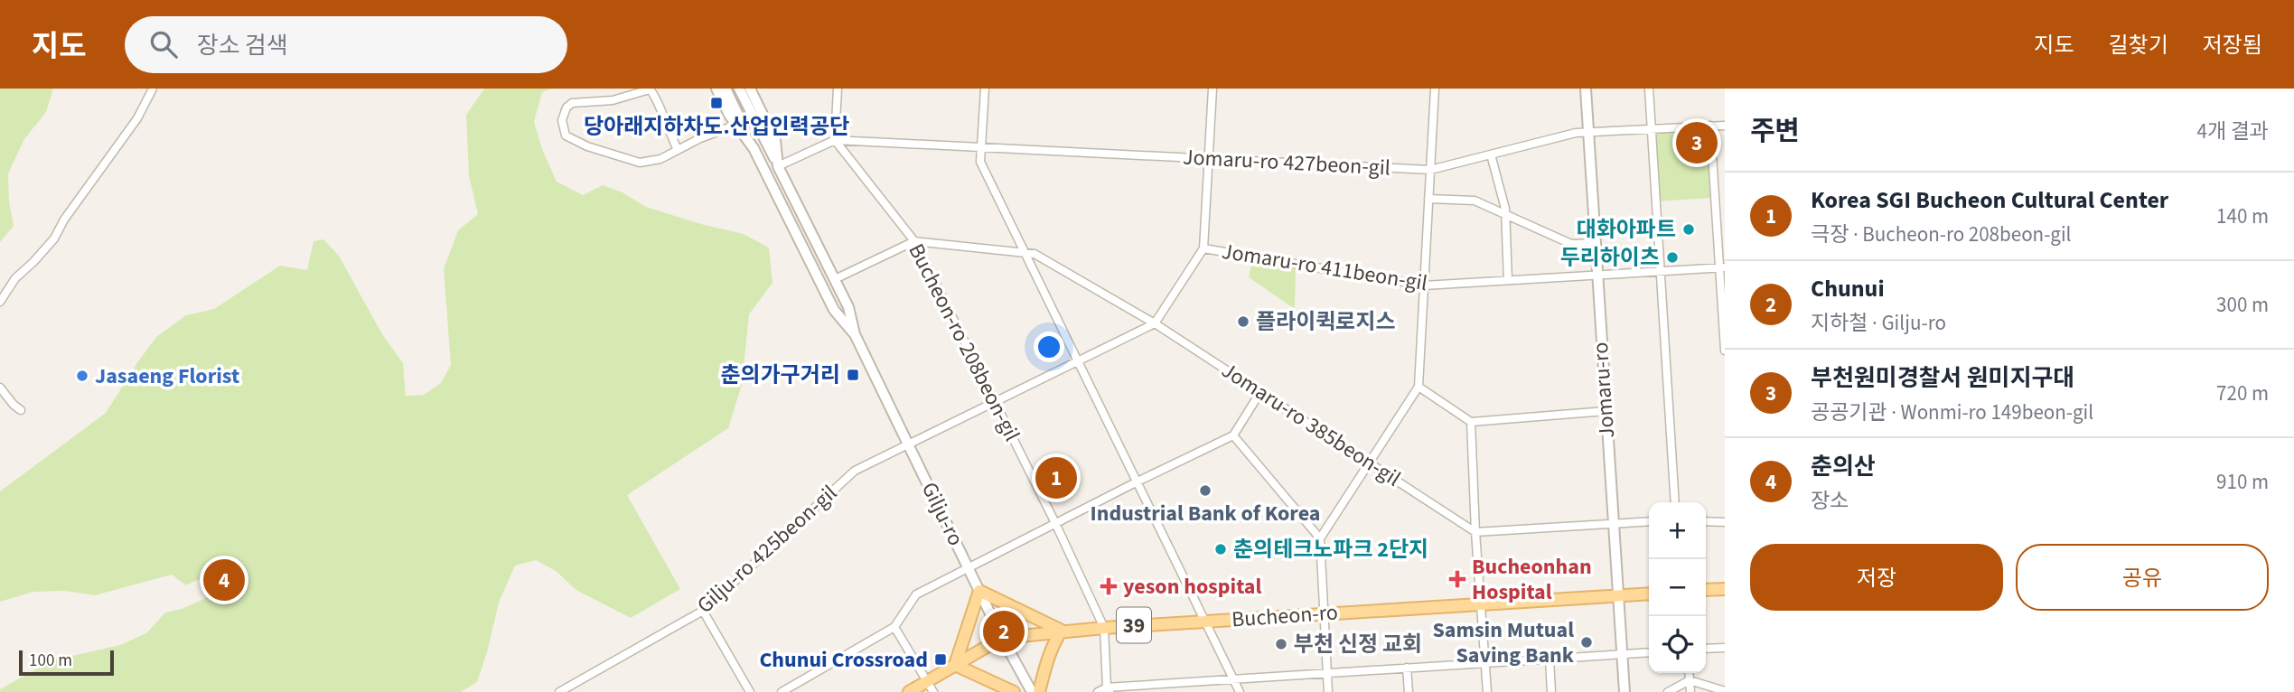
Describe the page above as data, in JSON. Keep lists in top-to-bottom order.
{
  "streets": {
    "main road": ["Bucheon-ro", "39"],
    "street": [
      "Jomaru-ro 427beon-gil",
      "Jomaru-ro 411beon-gil",
      "Bucheon-ro 208beon-gil",
      "Jomaru-ro",
      "Jomaru-ro 385beon-gil",
      "Gilju-ro",
      "Gilju-ro 425beon-gil"
    ]
  },
  "crossings": [
    ["Jomaru-ro 427beon-gil", "Bucheon-ro 208beon-gil"],
    ["Jomaru-ro 427beon-gil", "Jomaru-ro"],
    ["Jomaru-ro 411beon-gil", "Jomaru-ro"],
    ["Bucheon-ro 208beon-gil", "Jomaru-ro 385beon-gil"],
    ["Bucheon-ro 208beon-gil", "Gilju-ro 425beon-gil"],
    ["Bucheon-ro 208beon-gil", "Bucheon-ro"],
    ["Jomaru-ro", "Bucheon-ro"],
    ["Jomaru-ro 385beon-gil", "Gilju-ro 425beon-gil"],
    ["Gilju-ro", "Gilju-ro 425beon-gil"],
    ["Gilju-ro", "Bucheon-ro"]
  ],
  "places": {
    "transit": ["당아래지하차도.산업인력공단", "춘의가구거리", "Chunui Crossroad"],
    "other": [
      "대화아파트",
      "두리하이츠",
      "플라이퀵로지스",
      "Jasaeng Florist",
      "Industrial Bank of Korea",
      "춘의테크노파크 2단지",
      "Samsin Mutual Saving Bank",
      "부천 신정 교회"
    ],
    "health": ["Bucheonhan Hospital", "yeson hospital"]
  },
  "scale_bar": "100 m",
  "page": {
    "header": "지도",
    "search": "장소 검색",
    "nav": ["지도", "길찾기", "저장됨"],
    "heading": ["주변", "4개 결과"],
    "pins": [
      "3",
      "1",
      "4",
      "2"
    ],
    "list": [
      {
        "mark": "1",
        "name": "Korea SGI Bucheon Cultural Center",
        "note": "극장 · Bucheon-ro 208beon-gil",
        "value": "140 m"
      },
      {
        "mark": "2",
        "name": "Chunui",
        "note": "지하철 · Gilju-ro",
        "value": "300 m"
      },
      {
        "mark": "3",
        "name": "부천원미경찰서 원미지구대",
        "note": "공공기관 · Wonmi-ro 149beon-gil",
        "value": "720 m"
      },
      {
        "mark": "4",
        "name": "춘의산",
        "note": "장소",
        "value": "910 m"
      }
    ],
    "map_buttons": ["+", "−"],
    "buttons": ["저장", "공유"],
    "scale": "100 m"
  }
}
